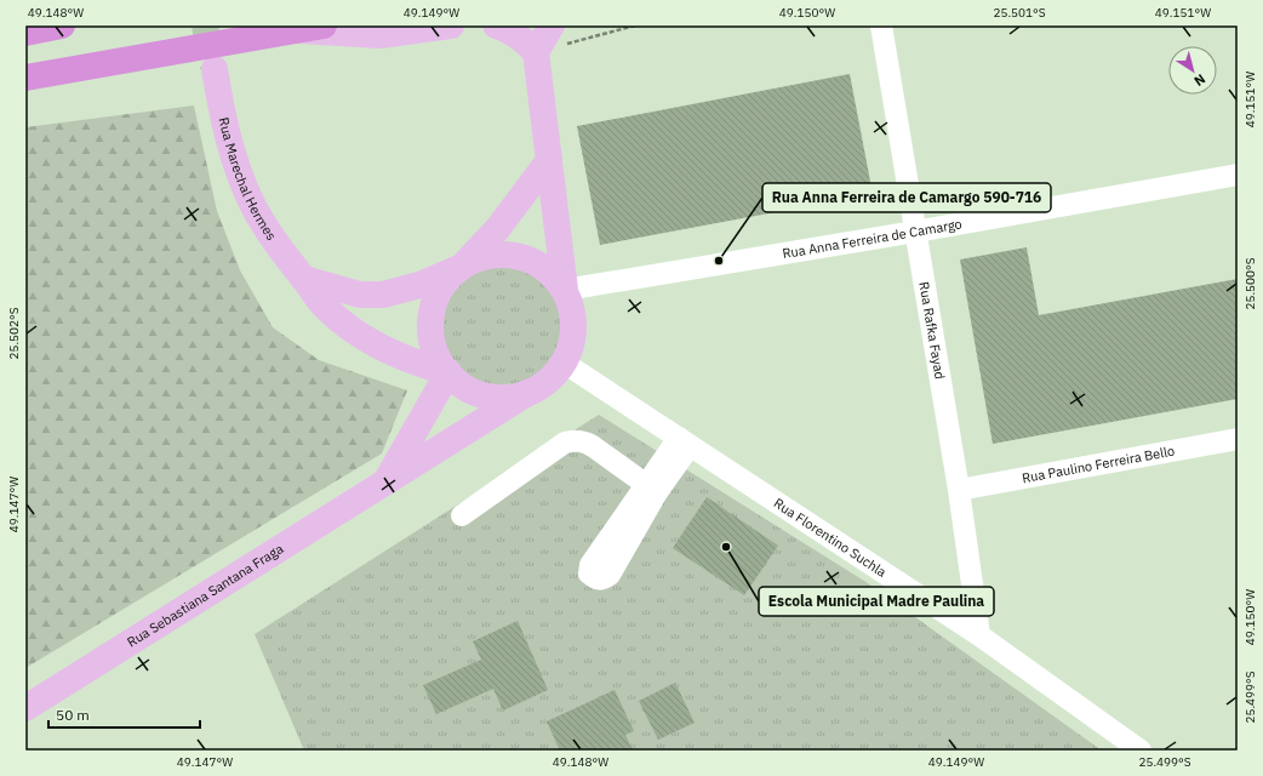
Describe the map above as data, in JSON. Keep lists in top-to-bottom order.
{
  "streets": {
    "main road": ["Rua Marechal Hermes", "Rua Sebastiana Santana Fraga"],
    "street": [
      "Rua Anna Ferreira de Camargo",
      "Rua Rafka Fayad",
      "Rua Paulino Ferreira Bello",
      "Rua Florentino Suchla"
    ]
  },
  "crossings": [
    ["Rua Marechal Hermes", "Rua Anna Ferreira de Camargo"],
    ["Rua Marechal Hermes", "Rua Florentino Suchla"],
    ["Rua Marechal Hermes", "Rua Sebastiana Santana Fraga"],
    ["Rua Anna Ferreira de Camargo", "Rua Rafka Fayad"],
    ["Rua Anna Ferreira de Camargo", "Rua Florentino Suchla"],
    ["Rua Anna Ferreira de Camargo", "Rua Sebastiana Santana Fraga"],
    ["Rua Rafka Fayad", "Rua Paulino Ferreira Bello"],
    ["Rua Rafka Fayad", "Rua Florentino Suchla"],
    ["Rua Florentino Suchla", "Rua Sebastiana Santana Fraga"]
  ],
  "places": ["Rua Anna Ferreira de Camargo 590-716", "Escola Municipal Madre Paulina"],
  "scale_bar": "50 m",
  "north": "bottom right",
  "coordinates": [
    "49.148°W",
    "49.149°W",
    "49.150°W",
    "25.501°S",
    "49.151°W",
    "25.500°S",
    "25.502°S",
    "49.147°W",
    "25.499°S"
  ]
}
